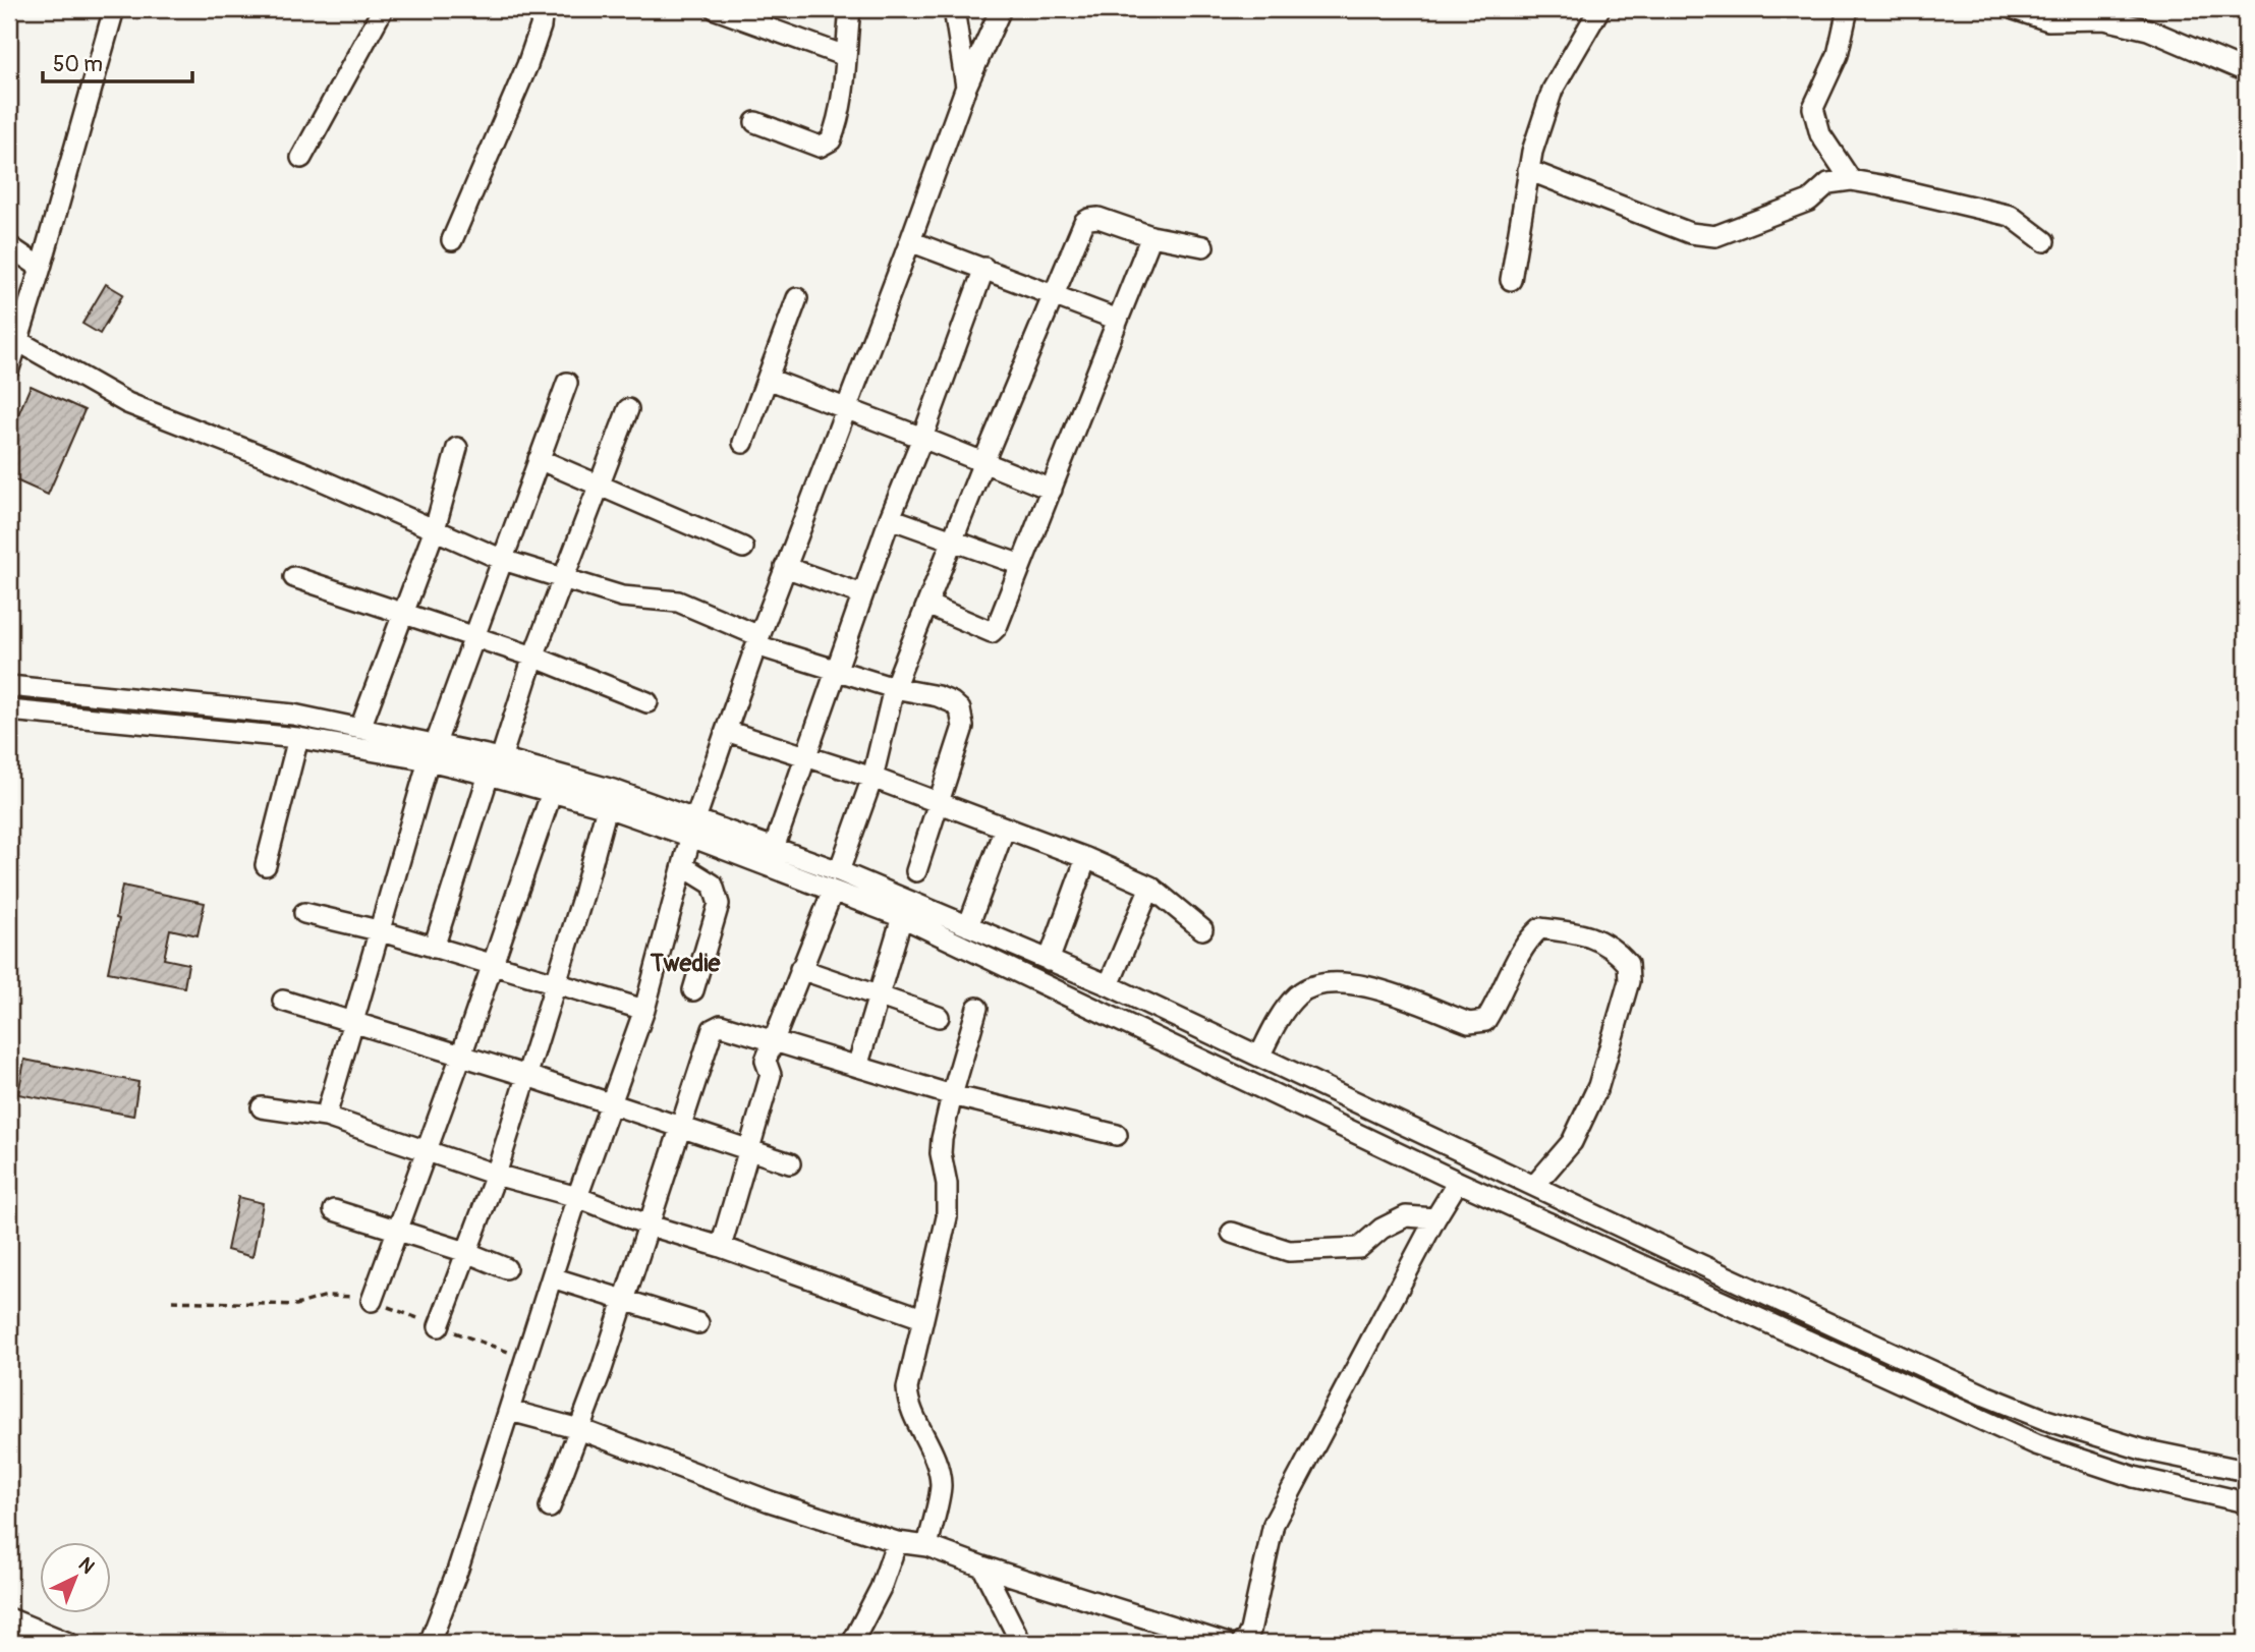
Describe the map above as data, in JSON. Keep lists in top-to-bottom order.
{
  "districts": ["Twedie"],
  "scale_bar": "50 m",
  "north": "top right"
}
